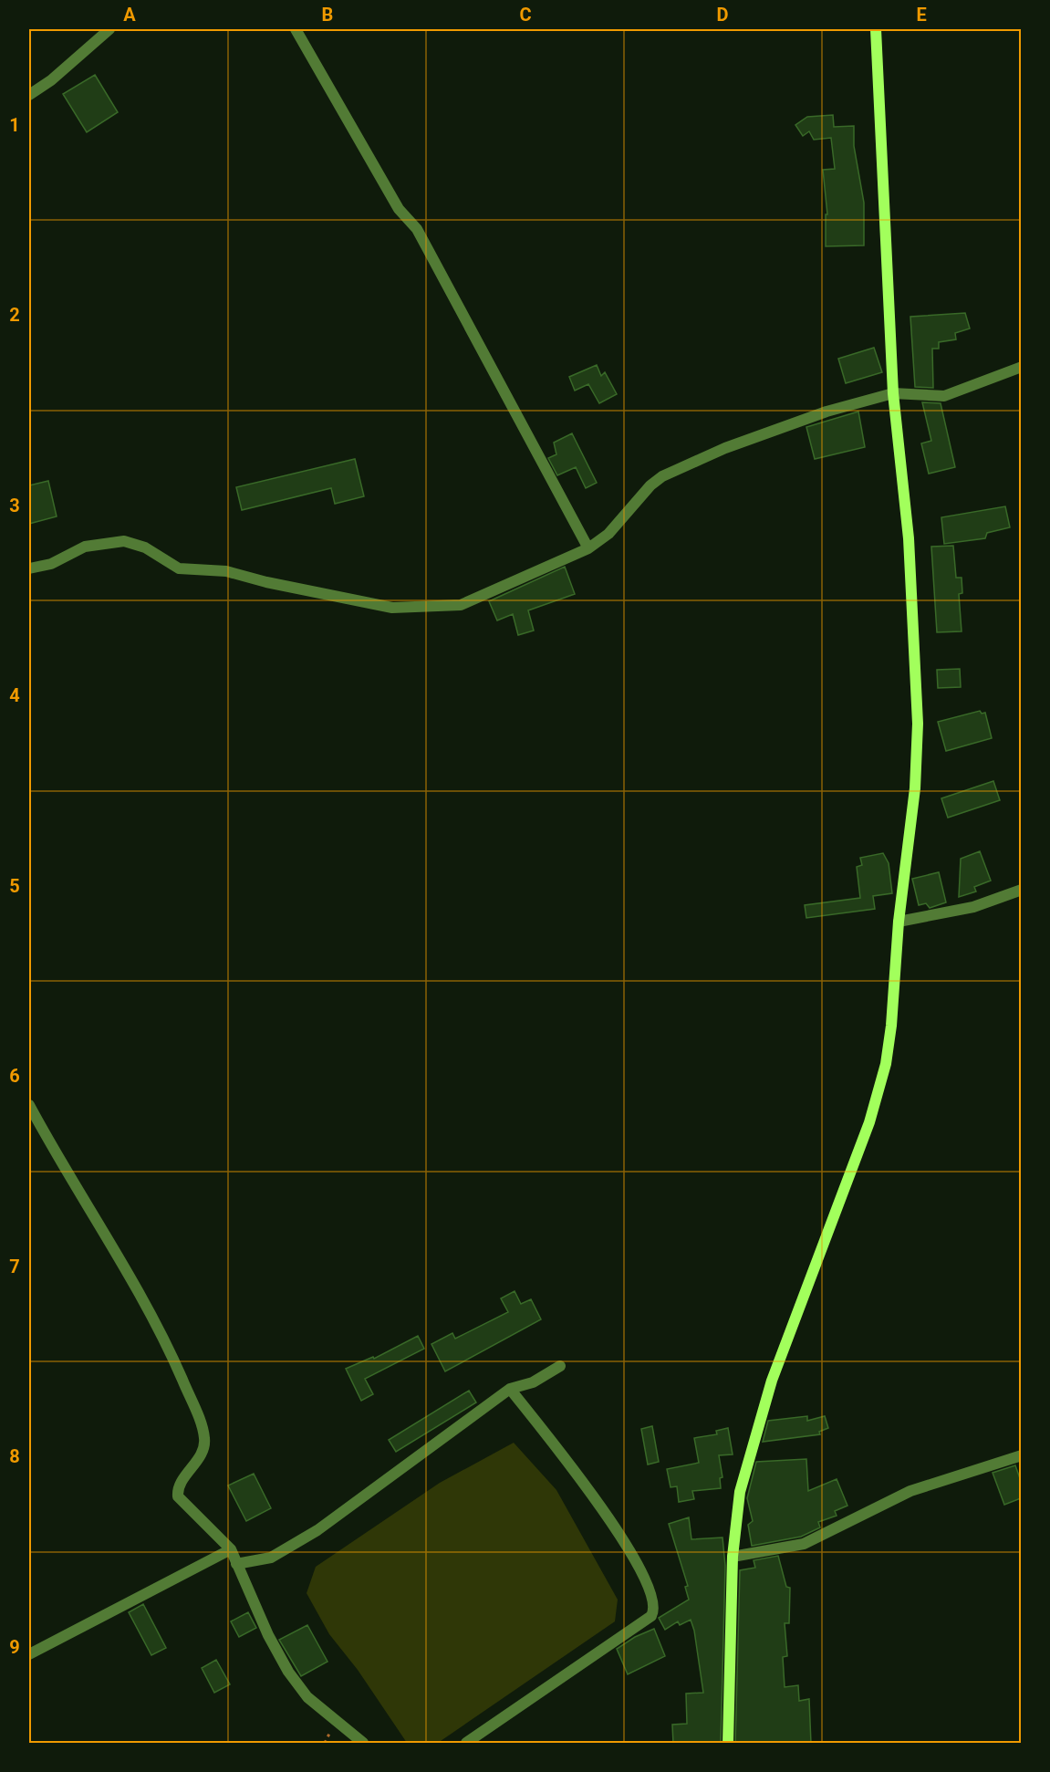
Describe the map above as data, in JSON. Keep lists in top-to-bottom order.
{
  "grid": {
    "columns": [
      "A",
      "B",
      "C",
      "D",
      "E"
    ],
    "rows": [
      "1",
      "2",
      "3",
      "4",
      "5",
      "6",
      "7",
      "8",
      "9"
    ]
  }
}
